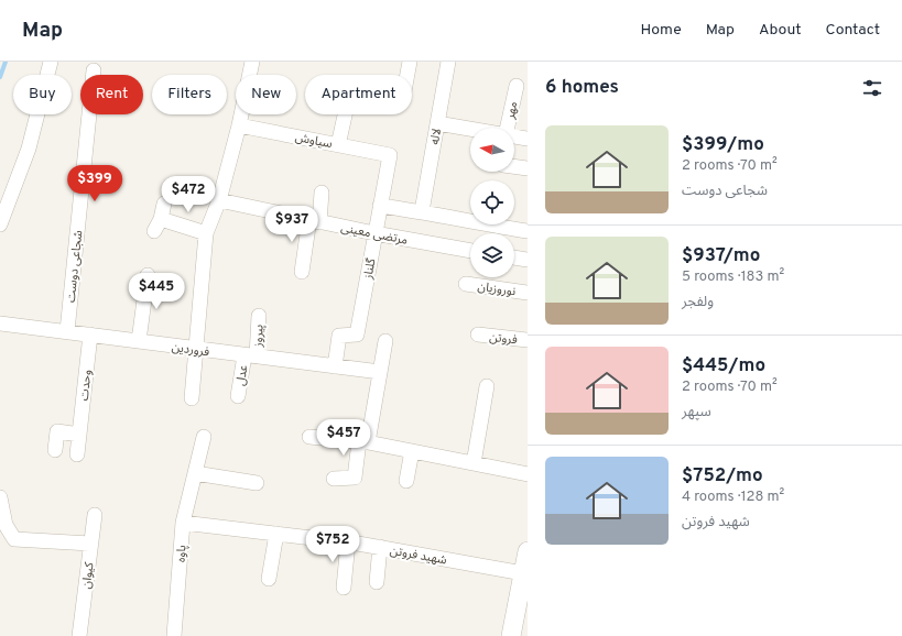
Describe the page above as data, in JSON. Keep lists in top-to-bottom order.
{
  "streets": {
    "street": [
      "مهر",
      "لاله",
      "سیاوش",
      "مرتضی معینی",
      "شجاعی دوست",
      "گلناز",
      "نوروزیان",
      "پیروز",
      "فروتن",
      "فروردین",
      "عدل",
      "وحدت",
      "پاوه",
      "شهید فروتن",
      "کیوان"
    ]
  },
  "crossings": [
    ["سیاوش", "گلناز"],
    ["مرتضی معینی", "گلناز"],
    ["شجاعی دوست", "فروردین"],
    ["گلناز", "فروردین"],
    ["پیروز", "فروردین"],
    ["پیروز", "عدل"],
    ["فروردین", "عدل"],
    ["فروردین", "وحدت"],
    ["پاوه", "شهید فروتن"]
  ],
  "north": "left",
  "page": {
    "header": "Map",
    "nav": [
      "Home",
      "Map",
      "About",
      "Contact"
    ],
    "heading": "6 homes",
    "chip": [
      "Buy",
      "Rent",
      "Filters",
      "New",
      "Apartment"
    ],
    "list": [
      {
        "name": "$399/mo",
        "note": "2 rooms · 70 m² · شجاعی دوست"
      },
      {
        "name": "$937/mo",
        "note": "5 rooms · 183 m² · ولفجر"
      },
      {
        "name": "$445/mo",
        "note": "2 rooms · 70 m² · سپهر"
      },
      {
        "name": "$752/mo",
        "note": "4 rooms · 128 m² · شهید فروتن"
      }
    ],
    "price": [
      "$399",
      "$472",
      "$937",
      "$445",
      "$457",
      "$752"
    ]
  }
}
